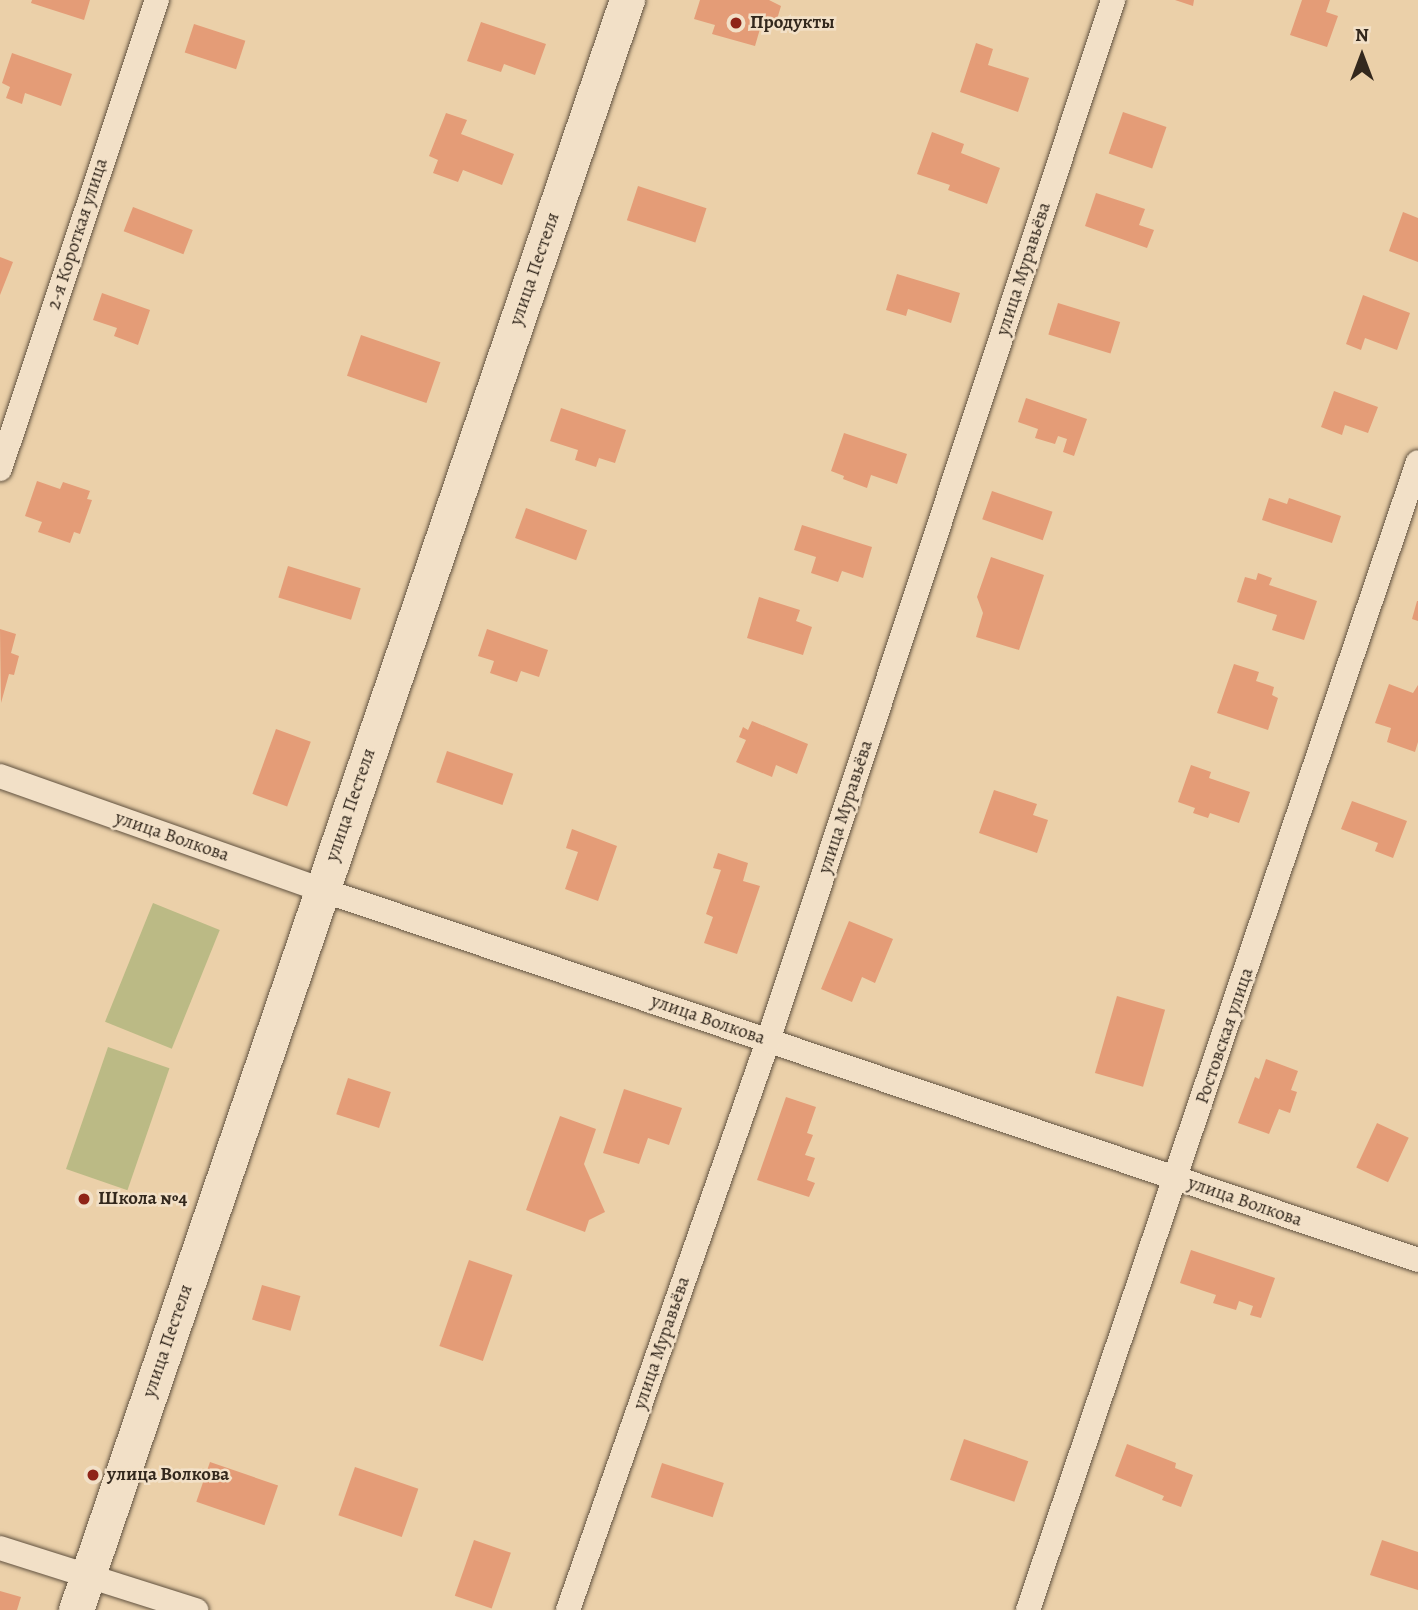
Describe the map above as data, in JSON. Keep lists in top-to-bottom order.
{
  "streets": {
    "street": [
      "2-я Короткая улица",
      "улица Пестеля",
      "улица Муравьёва",
      "улица Волкова",
      "Ростовская улица"
    ]
  },
  "crossings": [
    ["улица Пестеля", "улица Волкова"],
    ["улица Муравьёва", "улица Волкова"],
    ["улица Волкова", "Ростовская улица"]
  ],
  "places": ["Продукты", "Школа №4", "улица Волкова"],
  "north": "top"
}
